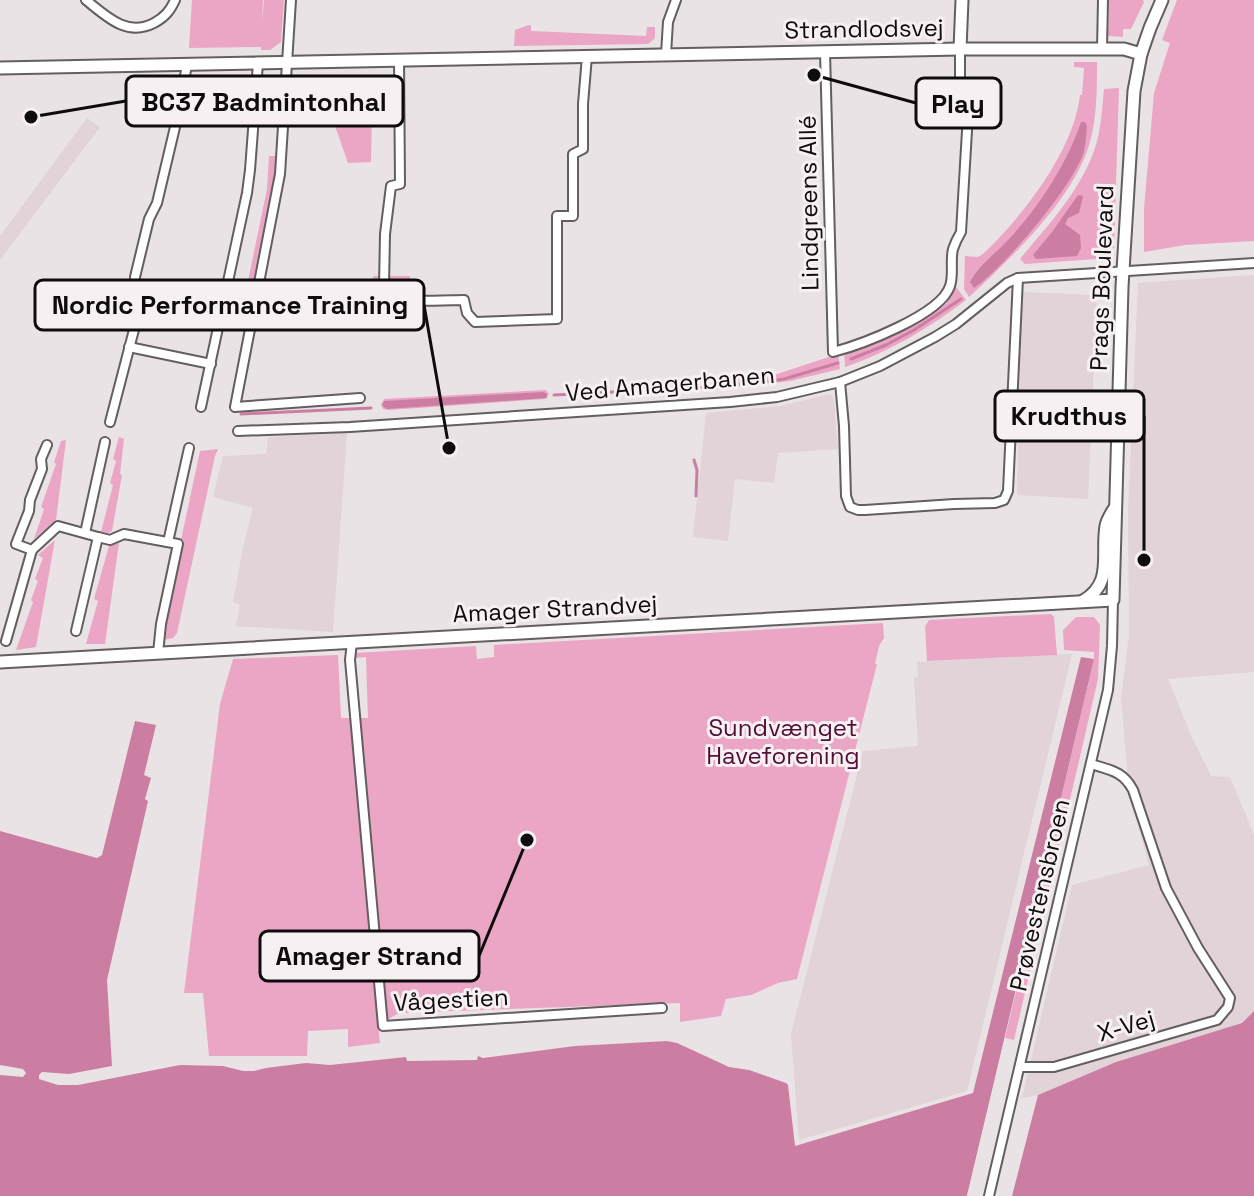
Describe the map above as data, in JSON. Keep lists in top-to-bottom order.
{
  "streets": {
    "street": [
      "Strandlodsvej",
      "Lindgreens Allé",
      "Prags Boulevard",
      "Ved Amagerbanen",
      "Amager Strandvej",
      "Prøvestensbroen",
      "Vågestien",
      "X-Vej"
    ]
  },
  "crossings": [
    ["Strandlodsvej", "Lindgreens Allé"],
    ["Strandlodsvej", "Prags Boulevard"],
    ["Prags Boulevard", "Amager Strandvej"],
    ["Prags Boulevard", "Prøvestensbroen"],
    ["Amager Strandvej", "Prøvestensbroen"],
    ["Amager Strandvej", "Vågestien"],
    ["Prøvestensbroen", "X-Vej"]
  ],
  "parks": ["Sundvænget Haveforening"],
  "places": [
    "Play",
    "BC37 Badmintonhal",
    "Nordic Performance Training",
    "Krudthus",
    "Amager Strand"
  ]
}
